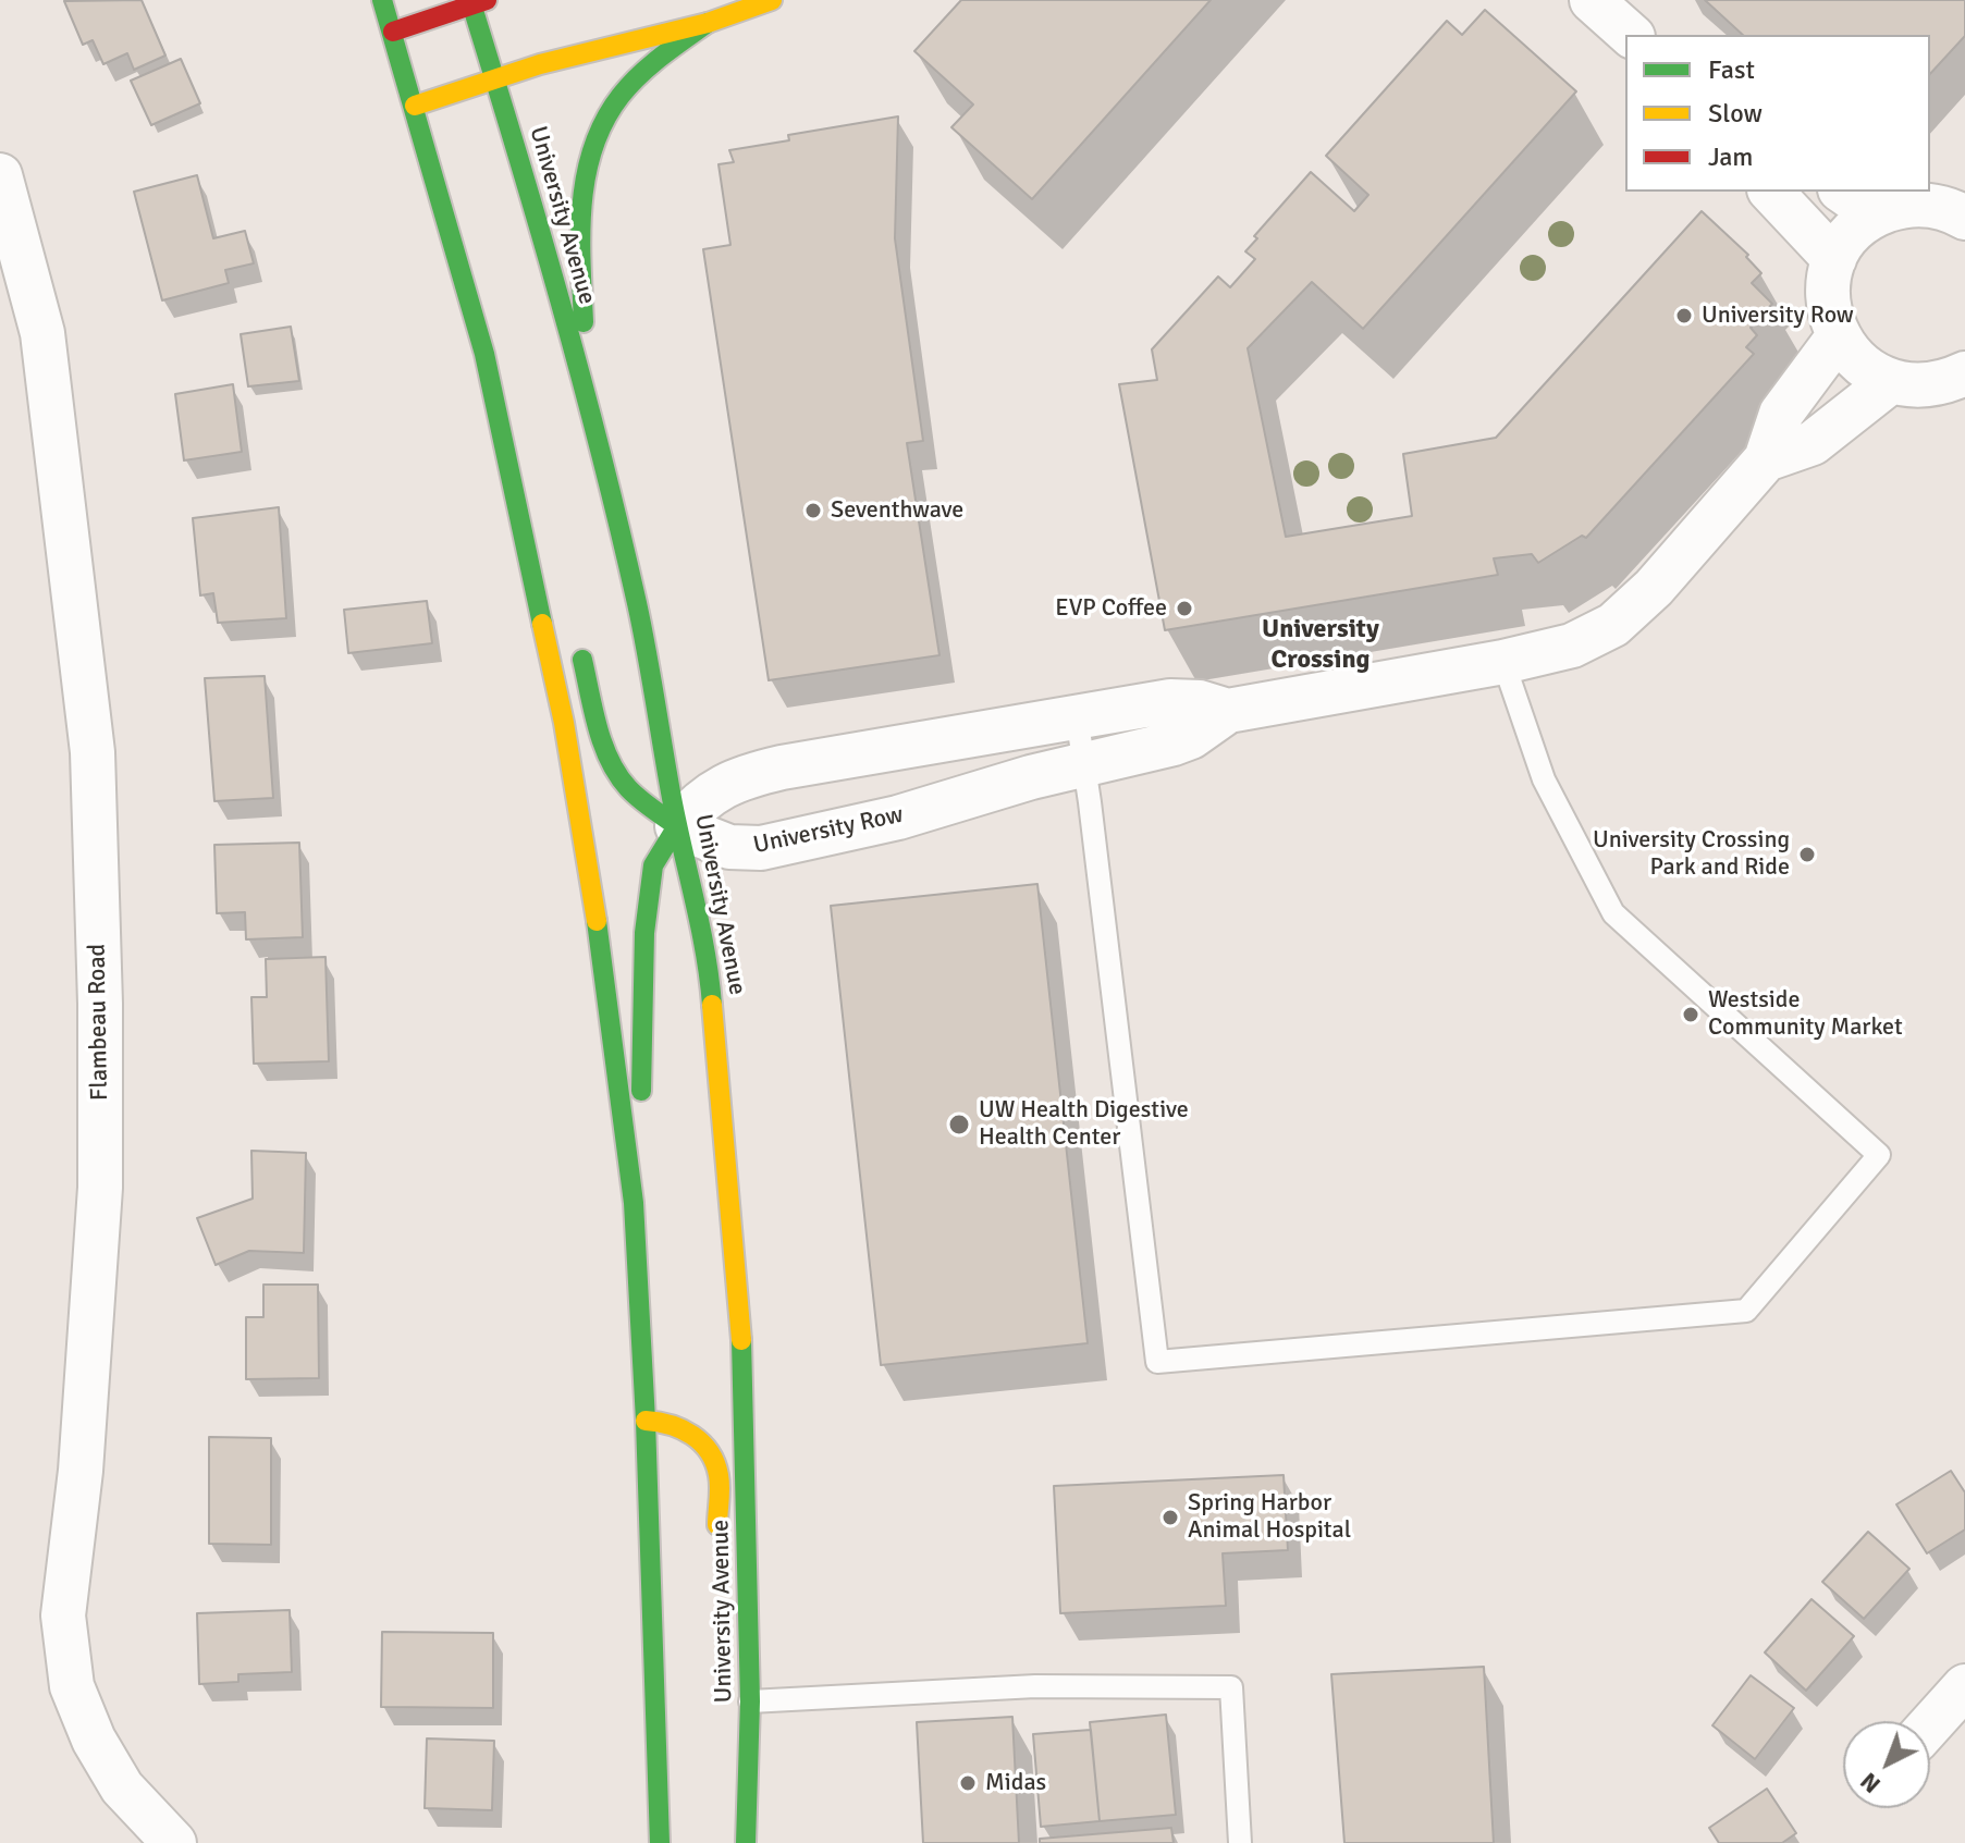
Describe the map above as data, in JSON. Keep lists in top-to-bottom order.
{
  "streets": {
    "main road": ["University Avenue"],
    "street": ["University Row", "Flambeau Road"]
  },
  "crossings": [
    ["University Avenue", "University Row"]
  ],
  "districts": ["University Crossing"],
  "places": [
    "University Row",
    "Seventhwave",
    "EVP Coffee",
    "University Crossing Park and Ride",
    "Westside Community Market",
    "UW Health Digestive Health Center",
    "Spring Harbor Animal Hospital",
    "Midas"
  ],
  "legend": ["Fast", "Slow", "Jam"],
  "north": "bottom left"
}
